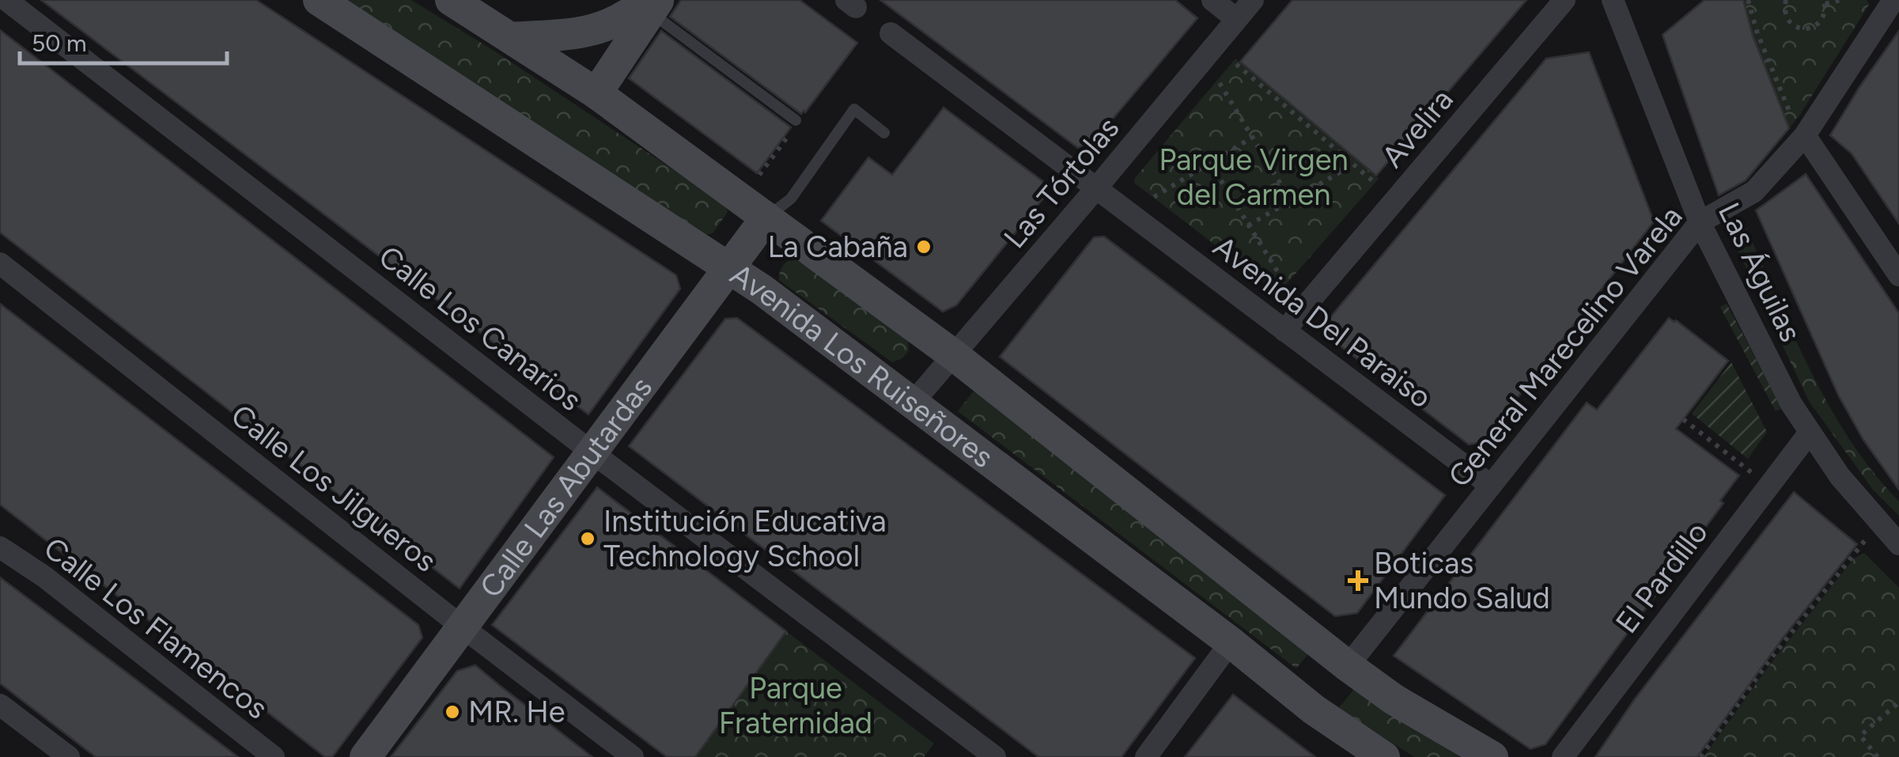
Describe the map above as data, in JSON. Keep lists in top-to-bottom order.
{
  "streets": {
    "main road": ["Avenida Los Ruiseñores", "Calle Las Abutardas"],
    "street": [
      "Avelira",
      "Las Tórtolas",
      "Las Águilas",
      "Avenida Del Paraiso",
      "Calle Los Canarios",
      "General Marecelino Varela",
      "Calle Los Jilgueros",
      "El Pardillo",
      "Calle Los Flamencos"
    ]
  },
  "crossings": [
    ["Avelira", "Avenida Del Paraiso"],
    ["Las Tórtolas", "Avenida Del Paraiso"],
    ["Las Tórtolas", "Avenida Los Ruiseñores"],
    ["Las Águilas", "General Marecelino Varela"],
    ["Las Águilas", "El Pardillo"],
    ["Avenida Del Paraiso", "General Marecelino Varela"],
    ["Calle Los Canarios", "Calle Las Abutardas"],
    ["General Marecelino Varela", "Avenida Los Ruiseñores"],
    ["Avenida Los Ruiseñores", "Calle Las Abutardas"],
    ["Calle Los Jilgueros", "Calle Las Abutardas"]
  ],
  "parks": ["Parque Virgen del Carmen", "Parque Fraternidad"],
  "places": {
    "other": ["La Cabaña", "Institución Educativa Technology School", "MR. He"],
    "health": ["Boticas Mundo Salud"]
  },
  "scale_bar": "50 m"
}
